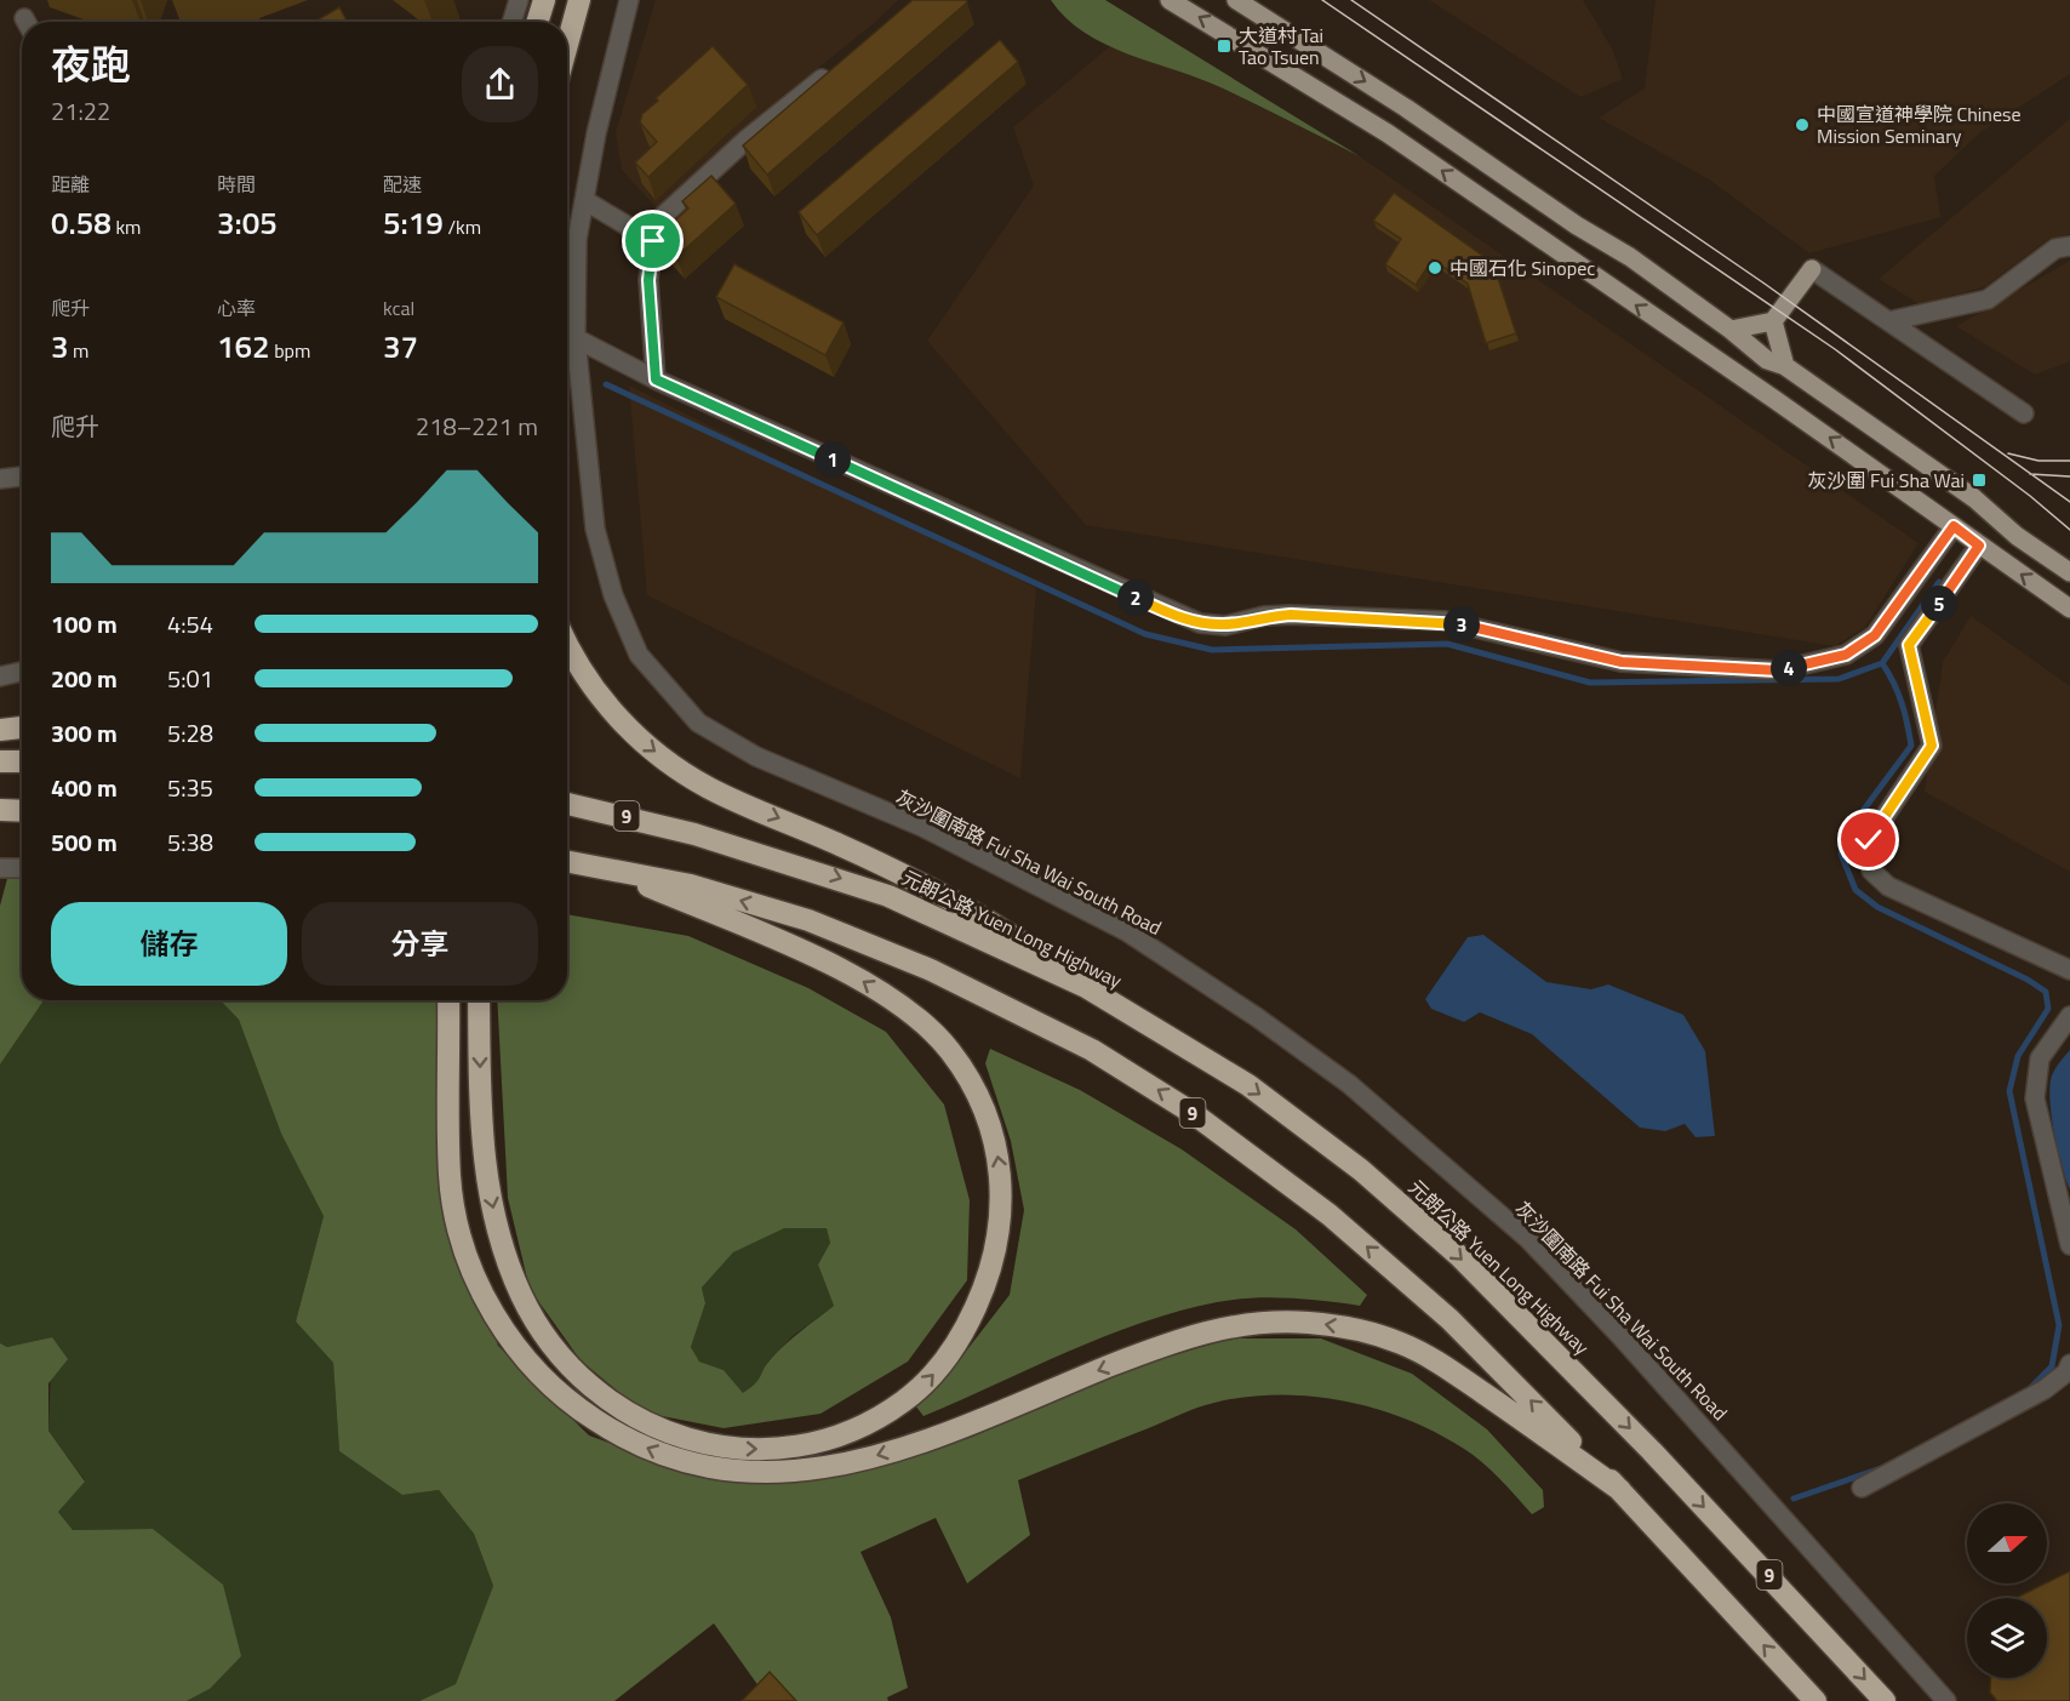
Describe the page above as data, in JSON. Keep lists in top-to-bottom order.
{
  "streets": {
    "highway": ["9", "元朗公路 Yuen Long Highway"],
    "street": ["灰沙圍南路 Fui Sha Wai South Road"]
  },
  "places": {
    "transit": ["大道村 Tai Tao Tsuen", "灰沙圍 Fui Sha Wai"],
    "other": ["中國宣道神學院 Chinese Mission Seminary", "中國石化 Sinopec"]
  },
  "north": "right",
  "page": {
    "heading": ["夜跑", "21:22"],
    "stats": [
      ["距離", "0.58 km"],
      ["時間", "3:05"],
      ["配速", "5:19 /km"],
      ["爬升", "3 m"],
      ["心率", "162 bpm"],
      ["kcal", "37"]
    ],
    "chart": ["爬升", "218–221 m"],
    "pins": [
      "1",
      "2",
      "5",
      "3",
      "4"
    ],
    "list": [
      {
        "name": "100 m",
        "note": "4:54"
      },
      {
        "name": "200 m",
        "note": "5:01"
      },
      {
        "name": "300 m",
        "note": "5:28"
      },
      {
        "name": "400 m",
        "note": "5:35"
      },
      {
        "name": "500 m",
        "note": "5:38"
      }
    ],
    "buttons": ["儲存", "分享"]
  }
}
